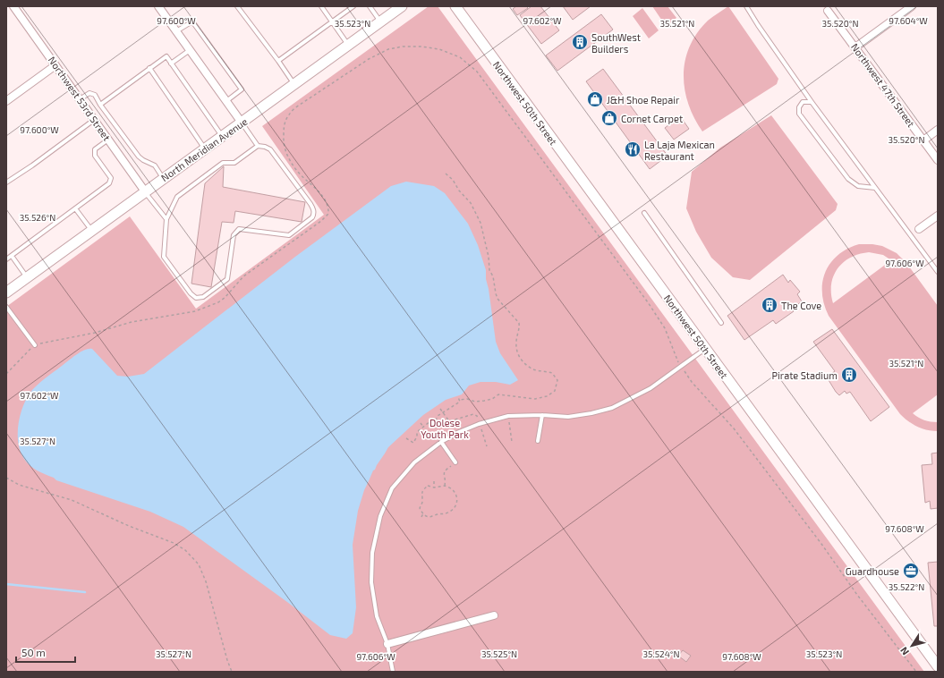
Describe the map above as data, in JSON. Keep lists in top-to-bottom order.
{
  "streets": {
    "main road": ["Northwest 50th Street", "North Meridian Avenue"],
    "street": ["Northwest 47th Street", "Northwest 53rd Street"]
  },
  "crossings": [
    ["Northwest 53rd Street", "North Meridian Avenue"]
  ],
  "parks": ["Dolese Youth Park"],
  "places": {
    "building": ["SouthWest Builders", "The Cove", "Pirate Stadium"],
    "shop": ["J&H Shoe Repair", "Cornet Carpet"],
    "restaurant": ["La Laja Mexican Restaurant"],
    "office": ["Guardhouse"]
  },
  "scale_bar": "50 m",
  "north": "bottom left",
  "coordinates": [
    "97.600°W",
    "97.602°W",
    "97.604°W",
    "35.523°N",
    "35.521°N",
    "35.520°N",
    "35.526°N",
    "97.606°W",
    "35.527°N",
    "97.608°W",
    "35.522°N",
    "35.525°N",
    "35.524°N"
  ]
}
